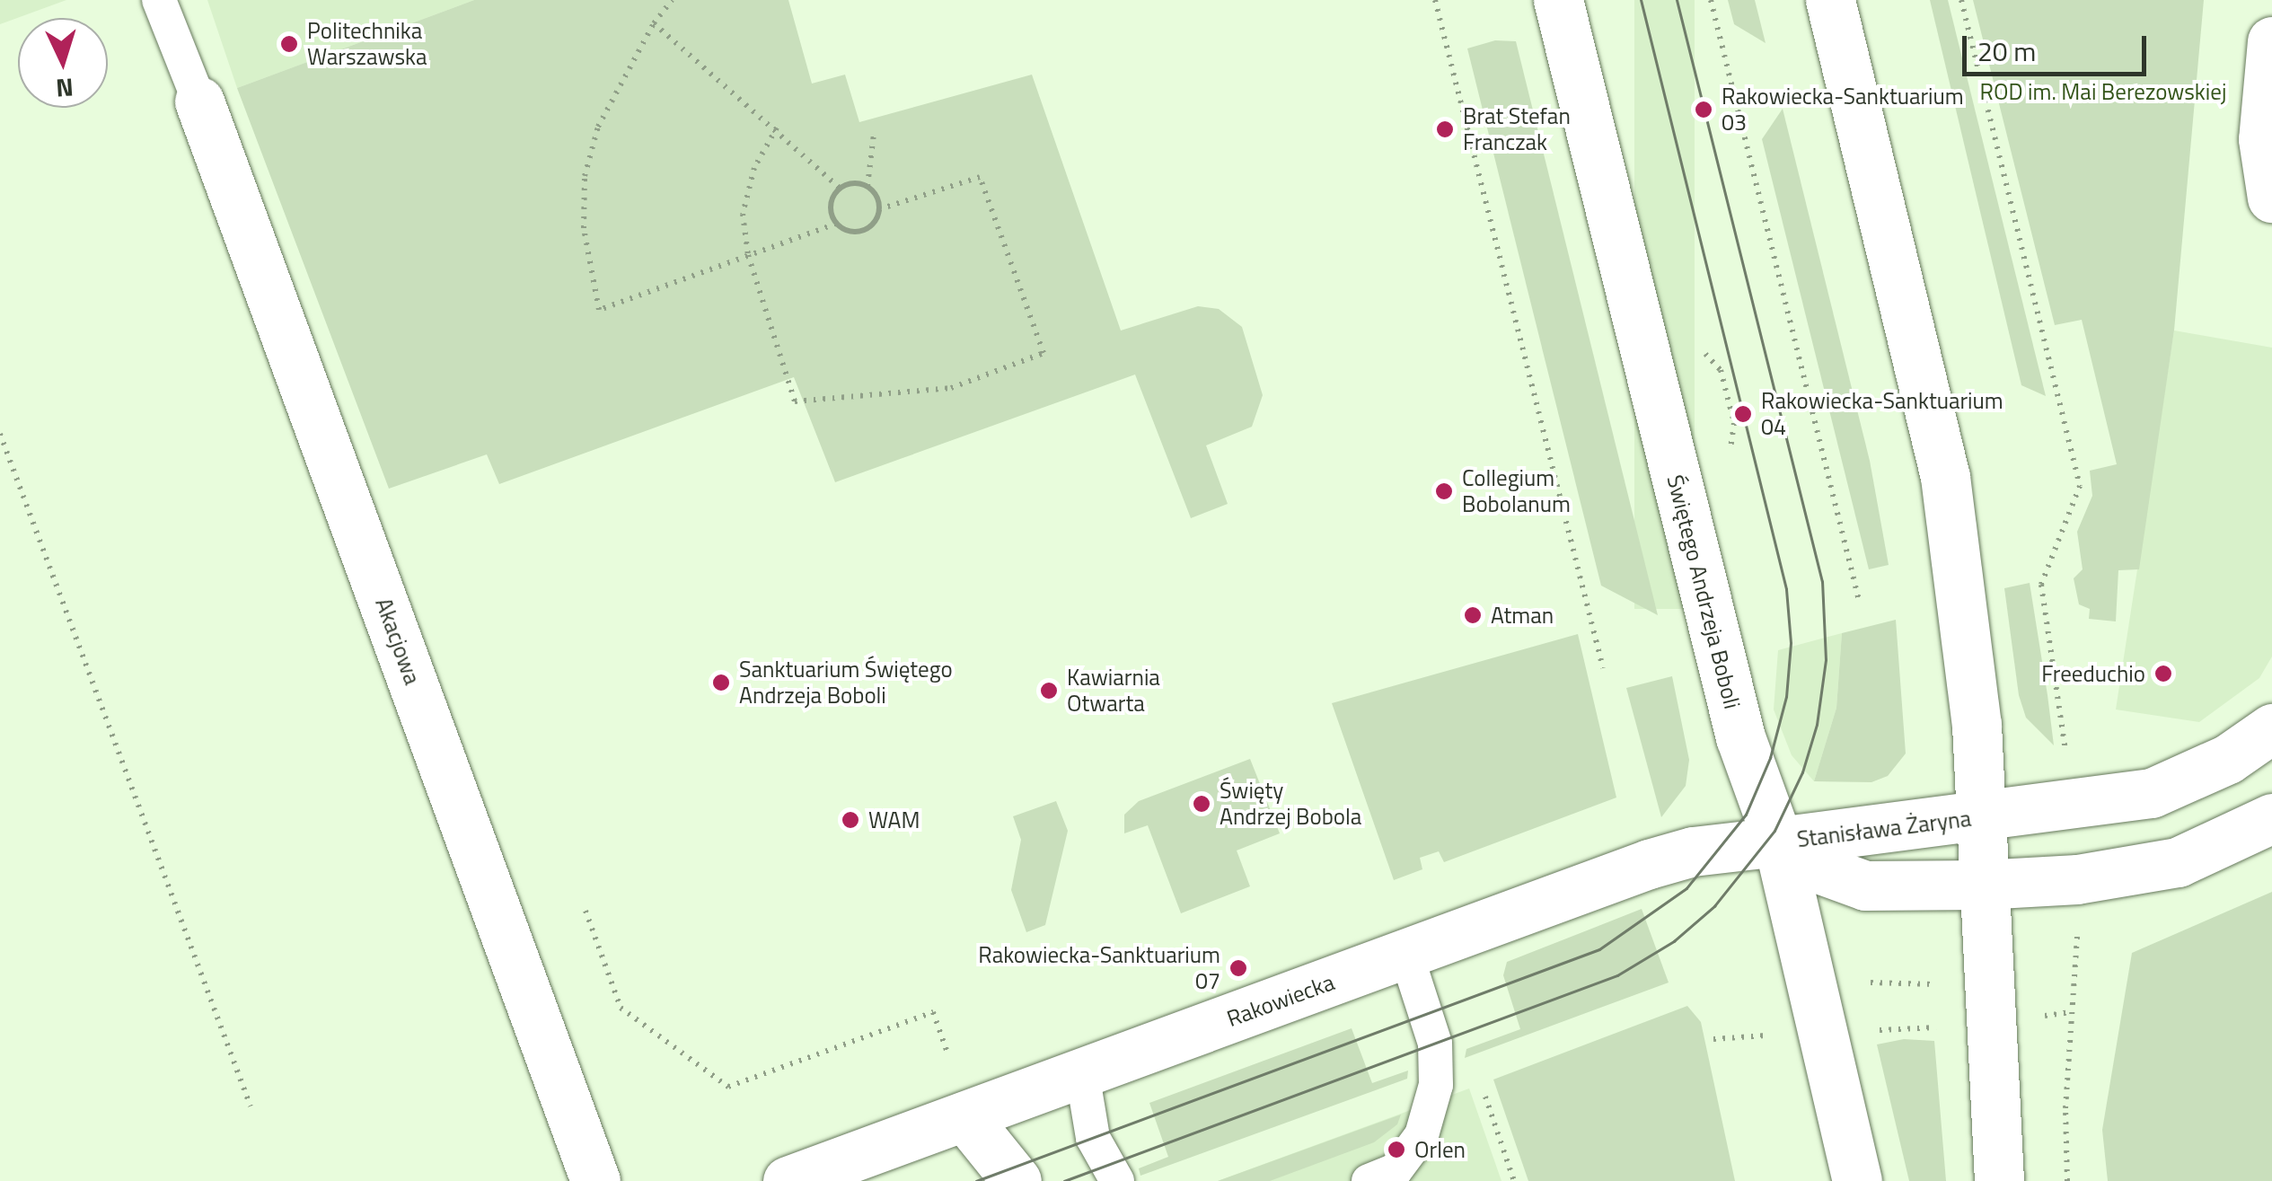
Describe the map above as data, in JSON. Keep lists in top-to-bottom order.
{
  "streets": {
    "street": [
      "Świętego Andrzeja Boboli",
      "Akacjowa",
      "Stanisława Żaryna",
      "Rakowiecka"
    ]
  },
  "crossings": [
    ["Świętego Andrzeja Boboli", "Stanisława Żaryna"],
    ["Świętego Andrzeja Boboli", "Rakowiecka"],
    ["Stanisława Żaryna", "Rakowiecka"]
  ],
  "parks": ["ROD im. Mai Berezowskiej"],
  "places": [
    "Politechnika Warszawska",
    "Rakowiecka-Sanktuarium 03",
    "Brat Stefan Franczak",
    "Rakowiecka-Sanktuarium 04",
    "Collegium Bobolanum",
    "Atman",
    "Freeduchio",
    "Sanktuarium Świętego Andrzeja Boboli",
    "Kawiarnia Otwarta",
    "Święty Andrzej Bobola",
    "WAM",
    "Rakowiecka-Sanktuarium 07",
    "Orlen"
  ],
  "scale_bar": "20 m",
  "north": "bottom"
}
